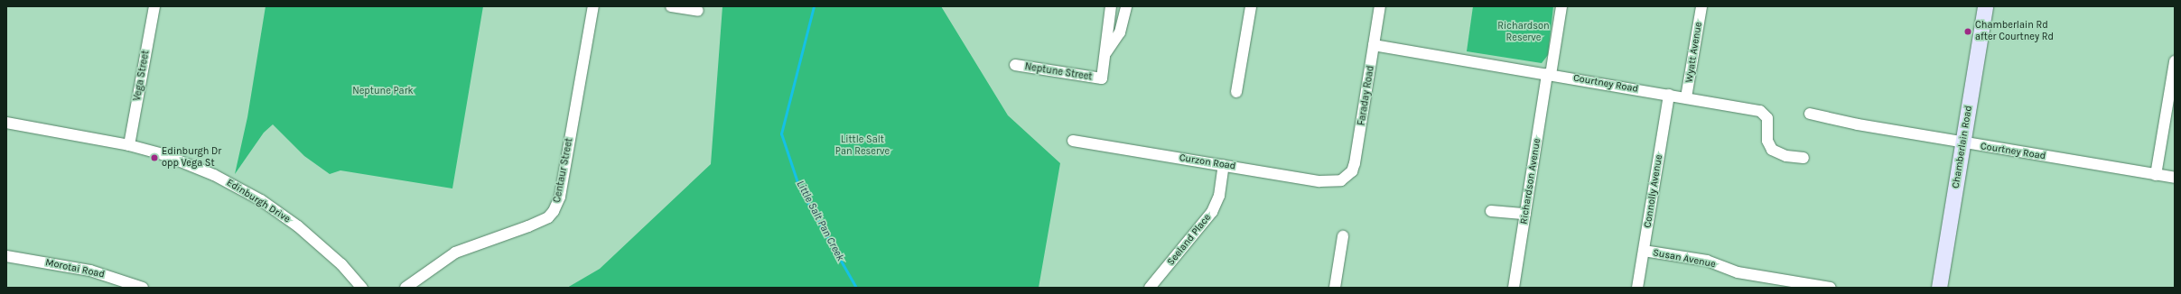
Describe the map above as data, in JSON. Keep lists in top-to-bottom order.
{
  "streets": {
    "street": [
      "Wyatt Avenue",
      "Neptune Street",
      "Vega Street",
      "Courtney Road",
      "Faraday Road",
      "Chamberlain Road",
      "Curzon Road",
      "Centaur Street",
      "Richardson Avenue",
      "Connolly Avenue",
      "Edinburgh Drive",
      "Seeland Place",
      "Susan Avenue",
      "Morotai Road"
    ]
  },
  "crossings": [
    ["Wyatt Avenue", "Courtney Road"],
    ["Vega Street", "Edinburgh Drive"],
    ["Courtney Road", "Faraday Road"],
    ["Courtney Road", "Chamberlain Road"],
    ["Courtney Road", "Richardson Avenue"],
    ["Courtney Road", "Connolly Avenue"],
    ["Faraday Road", "Curzon Road"],
    ["Curzon Road", "Seeland Place"],
    ["Connolly Avenue", "Susan Avenue"]
  ],
  "water": ["Little Salt Pan Creek"],
  "parks": ["Richardson Reserve", "Neptune Park", "Little Salt Pan Reserve"],
  "places": ["Chamberlain Rd after Courtney Rd", "Edinburgh Dr opp Vega St"]
}
